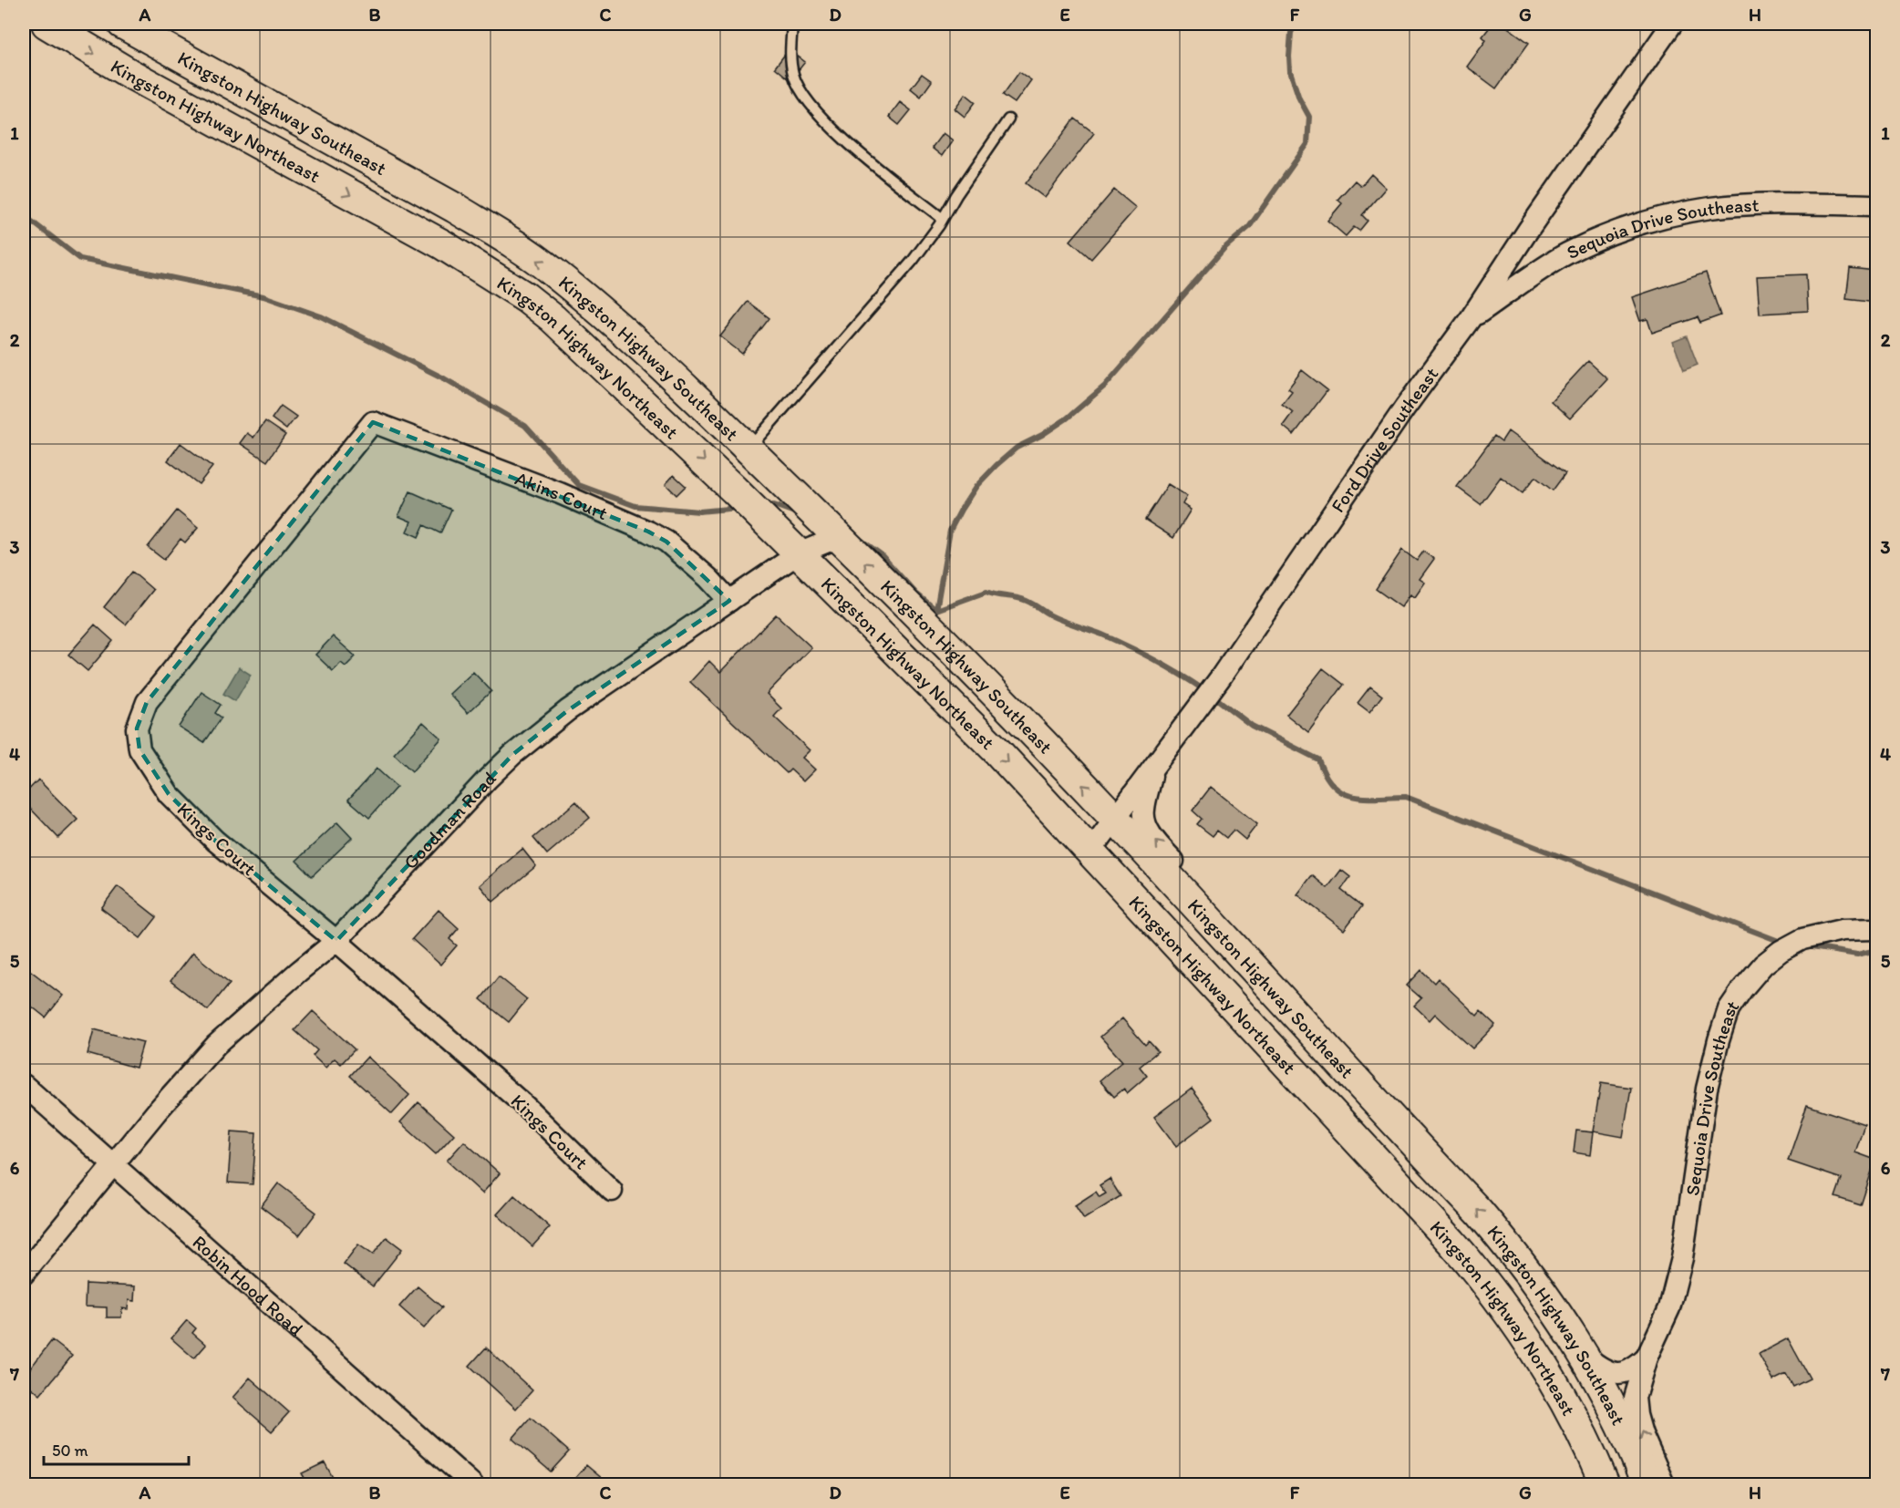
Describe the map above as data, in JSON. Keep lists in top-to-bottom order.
{
  "streets": {
    "main road": ["Kingston Highway Southeast", "Kingston Highway Northeast"],
    "street": [
      "Sequoia Drive Southeast",
      "Ford Drive Southeast",
      "Akins Court",
      "Goodman Road",
      "Kings Court",
      "Robin Hood Road"
    ]
  },
  "crossings": [
    ["Kingston Highway Southeast", "Ford Drive Southeast"],
    ["Kingston Highway Southeast", "Goodman Road"],
    ["Kingston Highway Northeast", "Ford Drive Southeast"],
    ["Kingston Highway Northeast", "Goodman Road"],
    ["Sequoia Drive Southeast", "Ford Drive Southeast"],
    ["Akins Court", "Goodman Road"],
    ["Akins Court", "Kings Court"],
    ["Goodman Road", "Kings Court"],
    ["Goodman Road", "Robin Hood Road"]
  ],
  "one_way": ["Kingston Highway Southeast", "Kingston Highway Northeast"],
  "scale_bar": "50 m",
  "grid": {
    "columns": [
      "A",
      "B",
      "C",
      "D",
      "E",
      "F",
      "G",
      "H"
    ],
    "rows": [
      "1",
      "2",
      "3",
      "4",
      "5",
      "6",
      "7"
    ]
  }
}
